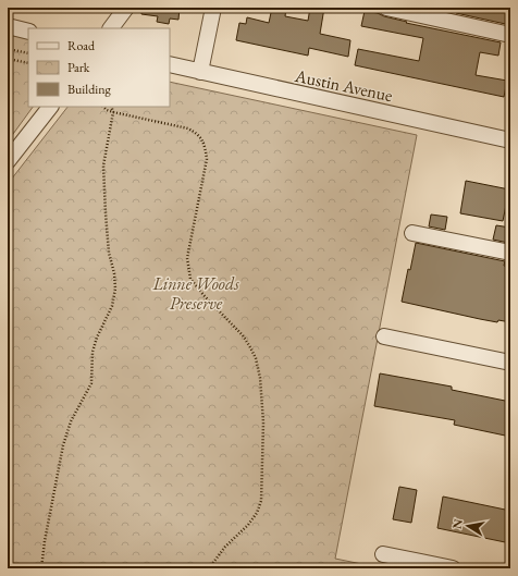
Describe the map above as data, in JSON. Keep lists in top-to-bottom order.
{
  "streets": {
    "street": ["Austin Avenue"]
  },
  "parks": ["Linne Woods Preserve"],
  "legend": ["Road", "Park", "Building"],
  "north": "left"
}
